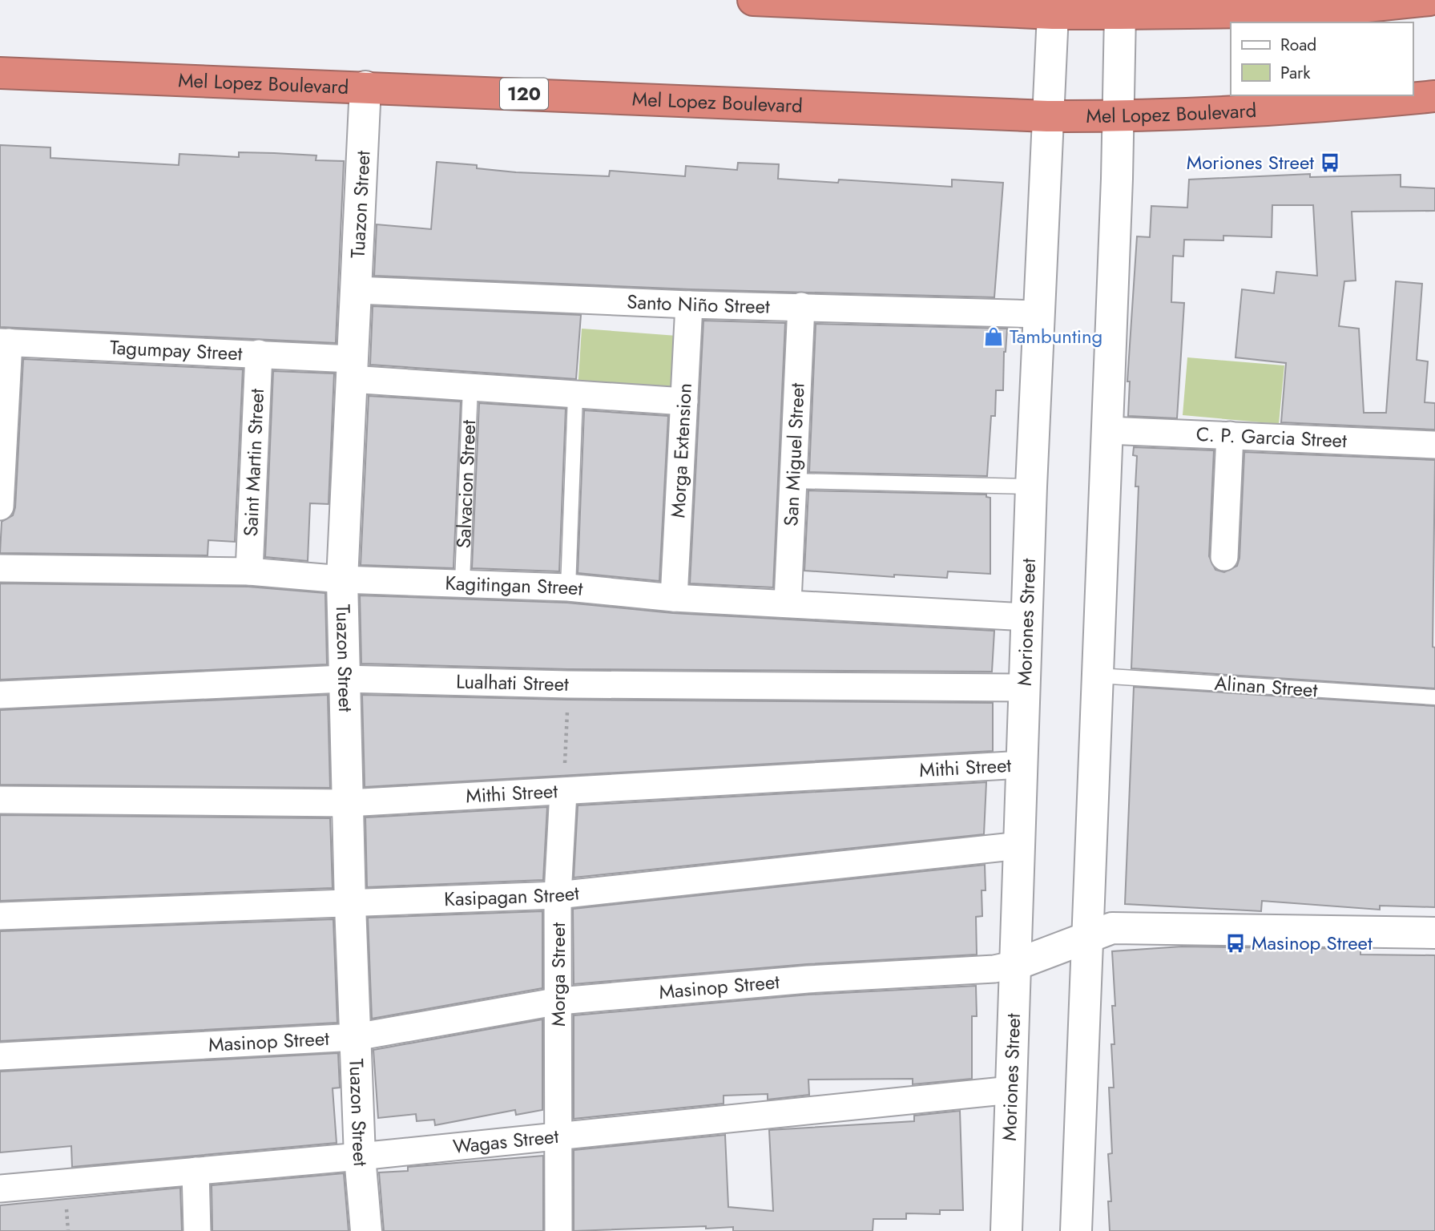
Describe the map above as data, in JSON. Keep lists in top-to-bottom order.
{
  "streets": {
    "highway": ["Mel Lopez Boulevard", "120"],
    "main road": ["Tuazon Street", "Moriones Street", "Masinop Street"],
    "street": [
      "Santo Niño Street",
      "Tagumpay Street",
      "C. P. Garcia Street",
      "Morga Extension",
      "San Miguel Street",
      "Saint Martin Street",
      "Kagitingan Street",
      "Lualhati Street",
      "Mithi Street",
      "Kasipagan Street",
      "Morga Street",
      "Wagas Street"
    ],
    "lane": ["Salvacion Street", "Alinan Street"]
  },
  "crossings": [
    ["Mel Lopez Boulevard", "Tuazon Street"],
    ["Mel Lopez Boulevard", "Moriones Street"],
    ["Tuazon Street", "Santo Niño Street"],
    ["Tuazon Street", "Tagumpay Street"],
    ["Tuazon Street", "Kagitingan Street"],
    ["Tuazon Street", "Lualhati Street"],
    ["Tuazon Street", "Mithi Street"],
    ["Tuazon Street", "Kasipagan Street"],
    ["Tuazon Street", "Masinop Street"],
    ["Tuazon Street", "Wagas Street"],
    ["Santo Niño Street", "Morga Extension"],
    ["Santo Niño Street", "San Miguel Street"],
    ["Santo Niño Street", "Moriones Street"],
    ["Tagumpay Street", "Saint Martin Street"],
    ["Morga Extension", "Kagitingan Street"],
    ["San Miguel Street", "Kagitingan Street"],
    ["Saint Martin Street", "Kagitingan Street"],
    ["Salvacion Street", "Kagitingan Street"],
    ["Kagitingan Street", "Moriones Street"],
    ["Moriones Street", "Lualhati Street"],
    ["Moriones Street", "Mithi Street"],
    ["Moriones Street", "Kasipagan Street"],
    ["Moriones Street", "Masinop Street"],
    ["Moriones Street", "Wagas Street"],
    ["Mithi Street", "Morga Street"],
    ["Kasipagan Street", "Morga Street"],
    ["Morga Street", "Masinop Street"],
    ["Morga Street", "Wagas Street"]
  ],
  "places": {
    "bus stop": ["Moriones Street", "Masinop Street"],
    "shop": ["Tambunting"]
  },
  "legend": ["Road", "Park"]
}
